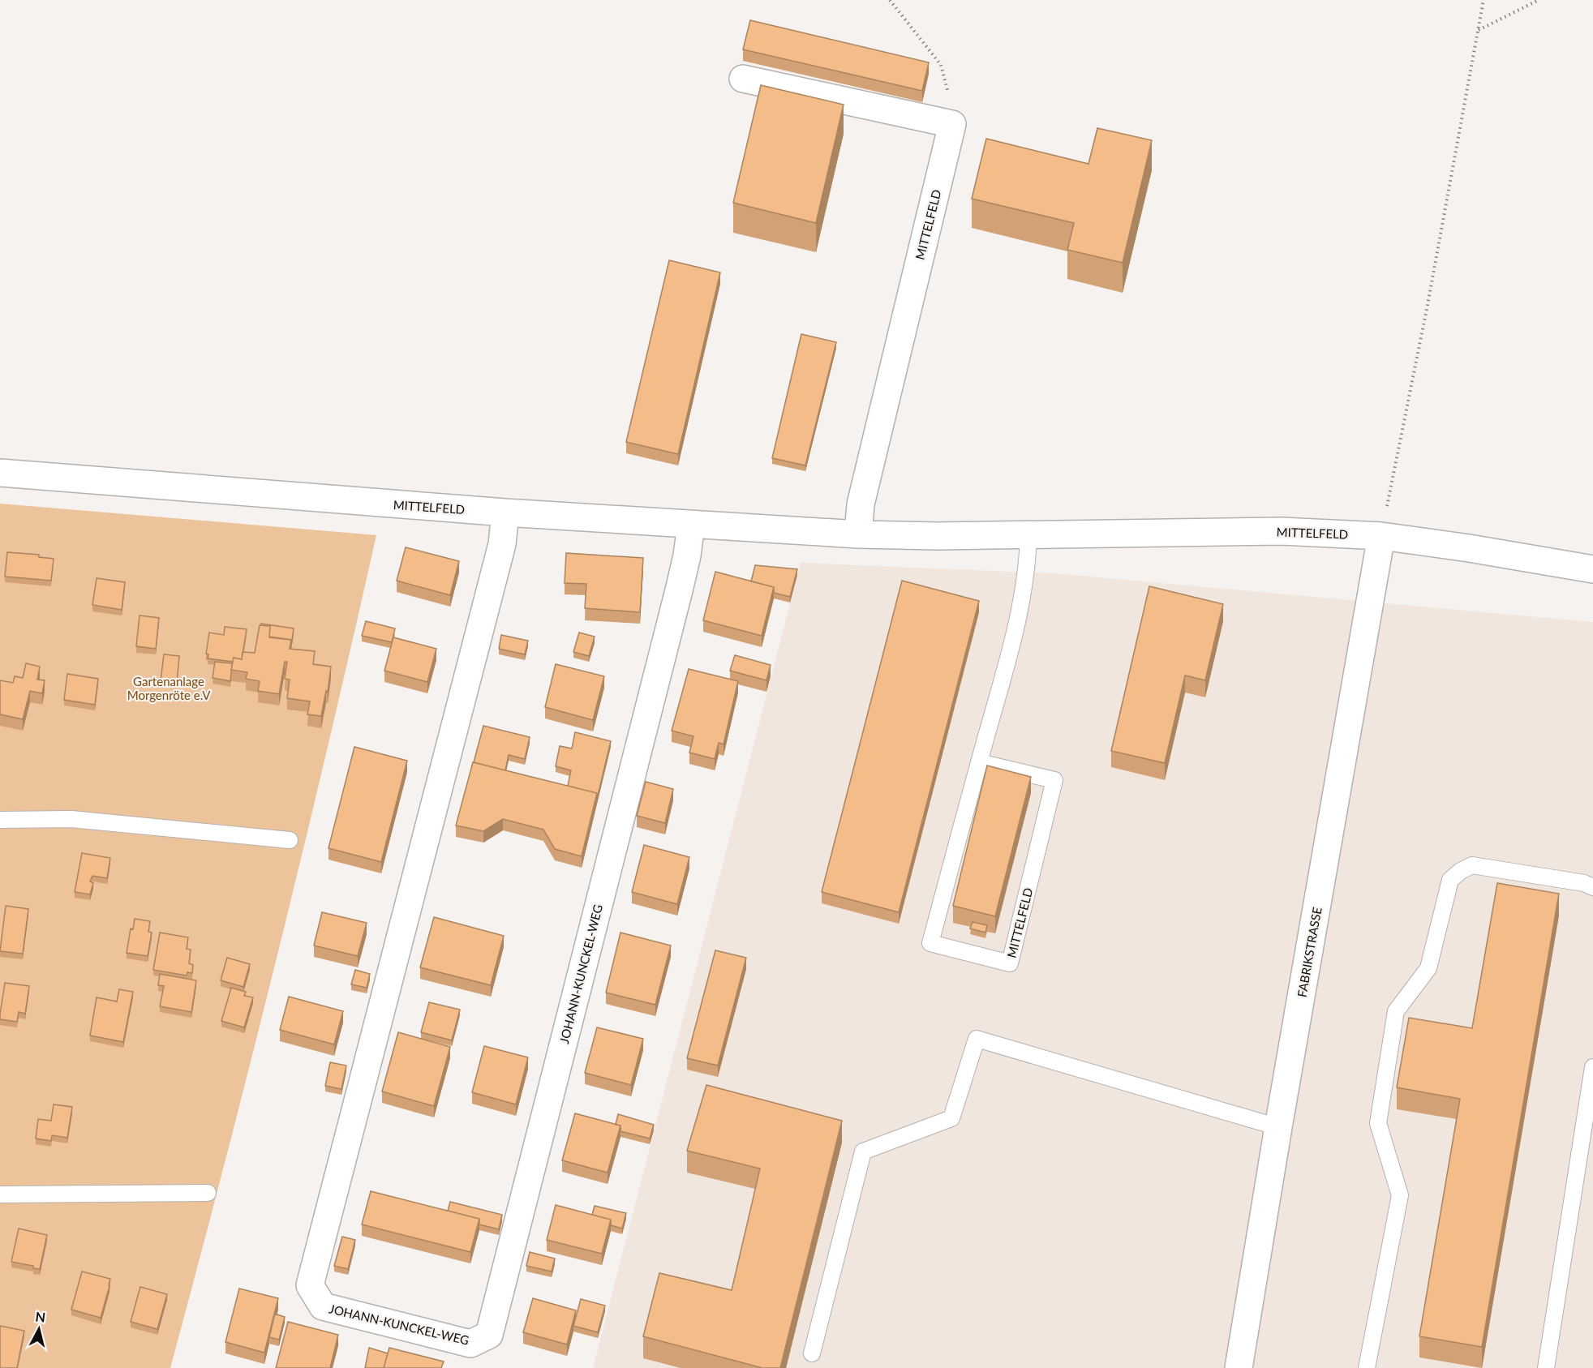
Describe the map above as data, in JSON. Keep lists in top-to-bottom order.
{
  "streets": {
    "street": ["MITTELFELD", "FABRIKSTRASSE", "JOHANN-KUNCKEL-WEG"]
  },
  "crossings": [
    ["MITTELFELD", "FABRIKSTRASSE"],
    ["MITTELFELD", "JOHANN-KUNCKEL-WEG"]
  ],
  "parks": ["Gartenanlage Morgenröte e.V"],
  "north": "top"
}
